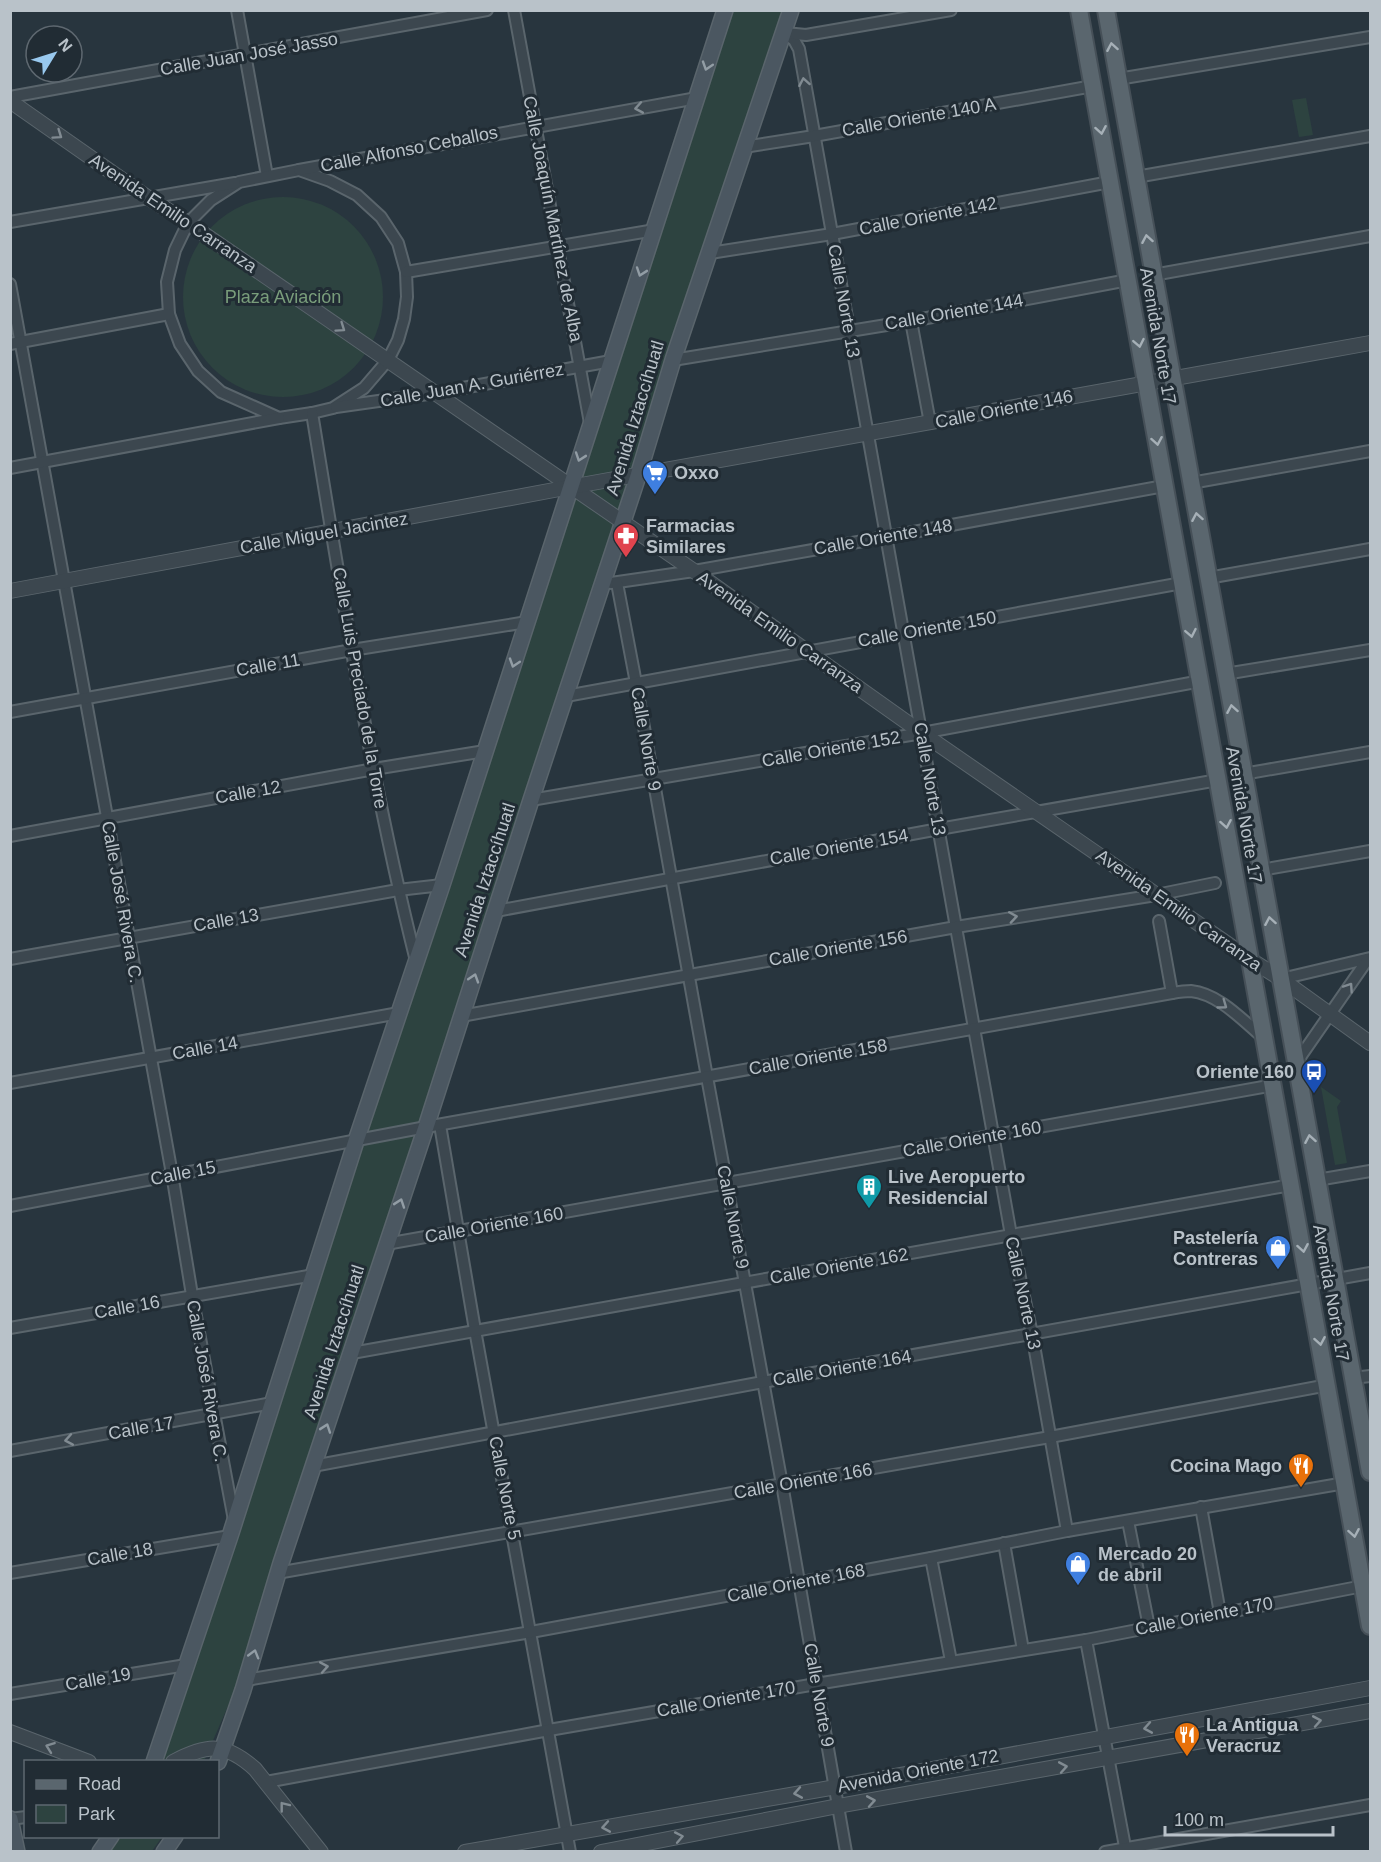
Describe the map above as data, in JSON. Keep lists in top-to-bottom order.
{
  "streets": {
    "main road": ["Avenida Norte 17", "Avenida Iztaccíhuatl"],
    "street": [
      "Calle Juan José Jasso",
      "Calle Oriente 140 A",
      "Calle Alfonso Ceballos",
      "Avenida Emilio Carranza",
      "Calle Oriente 142",
      "Calle Joaquín Martínez de Alba",
      "Calle Norte 13",
      "Calle Oriente 144",
      "Calle Juan A. Guriérrez",
      "Calle Oriente 146",
      "Calle Miguel Jacintez",
      "Calle Oriente 148",
      "Calle Oriente 150",
      "Calle 11",
      "Calle Luis Preciado de la Torre",
      "Calle Norte 9",
      "Calle Oriente 152",
      "Calle 12",
      "Calle Oriente 154",
      "Calle José Rivera C.",
      "Calle 13",
      "Calle Oriente 156",
      "Calle 14",
      "Calle Oriente 158",
      "Calle Oriente 160",
      "Calle 15",
      "Calle Oriente 162",
      "Calle 16",
      "Calle Oriente 164",
      "Calle 17",
      "Calle Oriente 166",
      "Calle Norte 5",
      "Calle 18",
      "Calle Oriente 168",
      "Calle Oriente 170",
      "Calle 19",
      "Avenida Oriente 172"
    ]
  },
  "crossings": [
    ["Calle Juan José Jasso", "Avenida Emilio Carranza"],
    ["Calle Oriente 140 A", "Calle Norte 13"],
    ["Calle Oriente 140 A", "Avenida Norte 17"],
    ["Calle Oriente 140 A", "Avenida Iztaccíhuatl"],
    ["Calle Alfonso Ceballos", "Calle Joaquín Martínez de Alba"],
    ["Avenida Emilio Carranza", "Calle Norte 13"],
    ["Avenida Emilio Carranza", "Avenida Norte 17"],
    ["Avenida Emilio Carranza", "Calle Juan A. Guriérrez"],
    ["Avenida Emilio Carranza", "Avenida Iztaccíhuatl"],
    ["Avenida Emilio Carranza", "Calle Miguel Jacintez"],
    ["Avenida Emilio Carranza", "Calle Oriente 148"],
    ["Avenida Emilio Carranza", "Calle Oriente 150"],
    ["Avenida Emilio Carranza", "Calle Oriente 152"],
    ["Avenida Emilio Carranza", "Calle Oriente 154"],
    ["Avenida Emilio Carranza", "Calle Oriente 156"],
    ["Calle Oriente 142", "Calle Norte 13"],
    ["Calle Oriente 142", "Avenida Norte 17"],
    ["Calle Oriente 142", "Avenida Iztaccíhuatl"],
    ["Calle Joaquín Martínez de Alba", "Calle Juan A. Guriérrez"],
    ["Calle Norte 13", "Calle Oriente 144"],
    ["Calle Norte 13", "Calle Oriente 146"],
    ["Calle Norte 13", "Avenida Iztaccíhuatl"],
    ["Calle Norte 13", "Calle Oriente 148"],
    ["Calle Norte 13", "Calle Oriente 150"],
    ["Calle Norte 13", "Calle Oriente 152"],
    ["Calle Norte 13", "Calle Oriente 154"],
    ["Calle Norte 13", "Calle Oriente 156"],
    ["Calle Norte 13", "Calle Oriente 158"],
    ["Calle Norte 13", "Calle Oriente 160"],
    ["Calle Norte 13", "Calle Oriente 162"],
    ["Calle Norte 13", "Calle Oriente 164"],
    ["Calle Norte 13", "Calle Oriente 166"],
    ["Calle Norte 13", "Calle Oriente 168"],
    ["Calle Oriente 144", "Avenida Norte 17"],
    ["Calle Oriente 144", "Avenida Iztaccíhuatl"],
    ["Avenida Norte 17", "Calle Oriente 146"],
    ["Avenida Norte 17", "Calle Oriente 148"],
    ["Avenida Norte 17", "Calle Oriente 150"],
    ["Avenida Norte 17", "Calle Oriente 152"],
    ["Avenida Norte 17", "Calle Oriente 154"],
    ["Avenida Norte 17", "Calle Oriente 158"],
    ["Avenida Norte 17", "Calle Oriente 160"],
    ["Avenida Norte 17", "Calle Oriente 162"],
    ["Avenida Norte 17", "Calle Oriente 164"],
    ["Avenida Norte 17", "Calle Oriente 166"],
    ["Avenida Norte 17", "Calle Oriente 168"],
    ["Avenida Norte 17", "Calle Oriente 170"],
    ["Calle Juan A. Guriérrez", "Calle Luis Preciado de la Torre"],
    ["Calle Oriente 146", "Avenida Iztaccíhuatl"],
    ["Calle Oriente 146", "Calle Miguel Jacintez"],
    ["Avenida Iztaccíhuatl", "Calle Miguel Jacintez"],
    ["Avenida Iztaccíhuatl", "Calle Oriente 148"],
    ["Avenida Iztaccíhuatl", "Calle Oriente 150"],
    ["Avenida Iztaccíhuatl", "Calle Norte 9"],
    ["Avenida Iztaccíhuatl", "Calle Oriente 152"],
    ["Avenida Iztaccíhuatl", "Calle Oriente 154"],
    ["Avenida Iztaccíhuatl", "Calle Oriente 156"],
    ["Avenida Iztaccíhuatl", "Calle Oriente 158"],
    ["Avenida Iztaccíhuatl", "Calle Oriente 160"],
    ["Avenida Iztaccíhuatl", "Calle Oriente 162"],
    ["Avenida Iztaccíhuatl", "Calle Oriente 164"],
    ["Avenida Iztaccíhuatl", "Calle Oriente 166"],
    ["Avenida Iztaccíhuatl", "Calle Norte 5"],
    ["Avenida Iztaccíhuatl", "Calle Oriente 168"],
    ["Calle Miguel Jacintez", "Calle Luis Preciado de la Torre"],
    ["Calle Miguel Jacintez", "Calle José Rivera C."],
    ["Calle Oriente 148", "Calle Norte 9"],
    ["Calle Oriente 150", "Calle Norte 9"],
    ["Calle 11", "Calle Luis Preciado de la Torre"],
    ["Calle 11", "Calle José Rivera C."],
    ["Calle Luis Preciado de la Torre", "Calle 12"],
    ["Calle Luis Preciado de la Torre", "Calle 13"],
    ["Calle Norte 9", "Calle Oriente 152"],
    ["Calle Norte 9", "Calle Oriente 154"],
    ["Calle Norte 9", "Calle Oriente 156"],
    ["Calle Norte 9", "Calle Oriente 158"],
    ["Calle Norte 9", "Calle Oriente 160"],
    ["Calle Norte 9", "Calle Oriente 162"],
    ["Calle Norte 9", "Calle Oriente 164"],
    ["Calle Norte 9", "Calle Oriente 166"],
    ["Calle Norte 9", "Calle Oriente 168"],
    ["Calle Norte 9", "Calle Oriente 170"],
    ["Calle Norte 9", "Avenida Oriente 172"],
    ["Calle 12", "Calle José Rivera C."],
    ["Calle José Rivera C.", "Calle 13"],
    ["Calle José Rivera C.", "Calle 14"],
    ["Calle José Rivera C.", "Calle 15"],
    ["Calle José Rivera C.", "Calle 16"],
    ["Calle José Rivera C.", "Calle 17"],
    ["Calle José Rivera C.", "Calle 18"],
    ["Calle Oriente 158", "Calle 15"],
    ["Calle Oriente 158", "Calle Norte 5"],
    ["Calle Oriente 160", "Calle Norte 5"],
    ["Calle Oriente 162", "Calle Norte 5"],
    ["Calle Oriente 164", "Calle Norte 5"],
    ["Calle Oriente 166", "Calle Norte 5"],
    ["Calle Norte 5", "Calle Oriente 168"],
    ["Calle Norte 5", "Calle Oriente 170"],
    ["Calle Norte 5", "Avenida Oriente 172"]
  ],
  "one_way": ["Calle Alfonso Ceballos", "Calle 17"],
  "parks": ["Plaza Aviación"],
  "places": {
    "supermarket": ["Oxxo"],
    "pharmacy": ["Farmacias Similares"],
    "bus stop": ["Oriente 160"],
    "building": ["Live Aeropuerto Residencial"],
    "shop": ["Pastelería Contreras", "Mercado 20 de abril"],
    "restaurant": ["Cocina Mago", "La Antigua Veracruz"]
  },
  "legend": ["Road", "Park"],
  "scale_bar": "100 m",
  "north": "top right"
}
